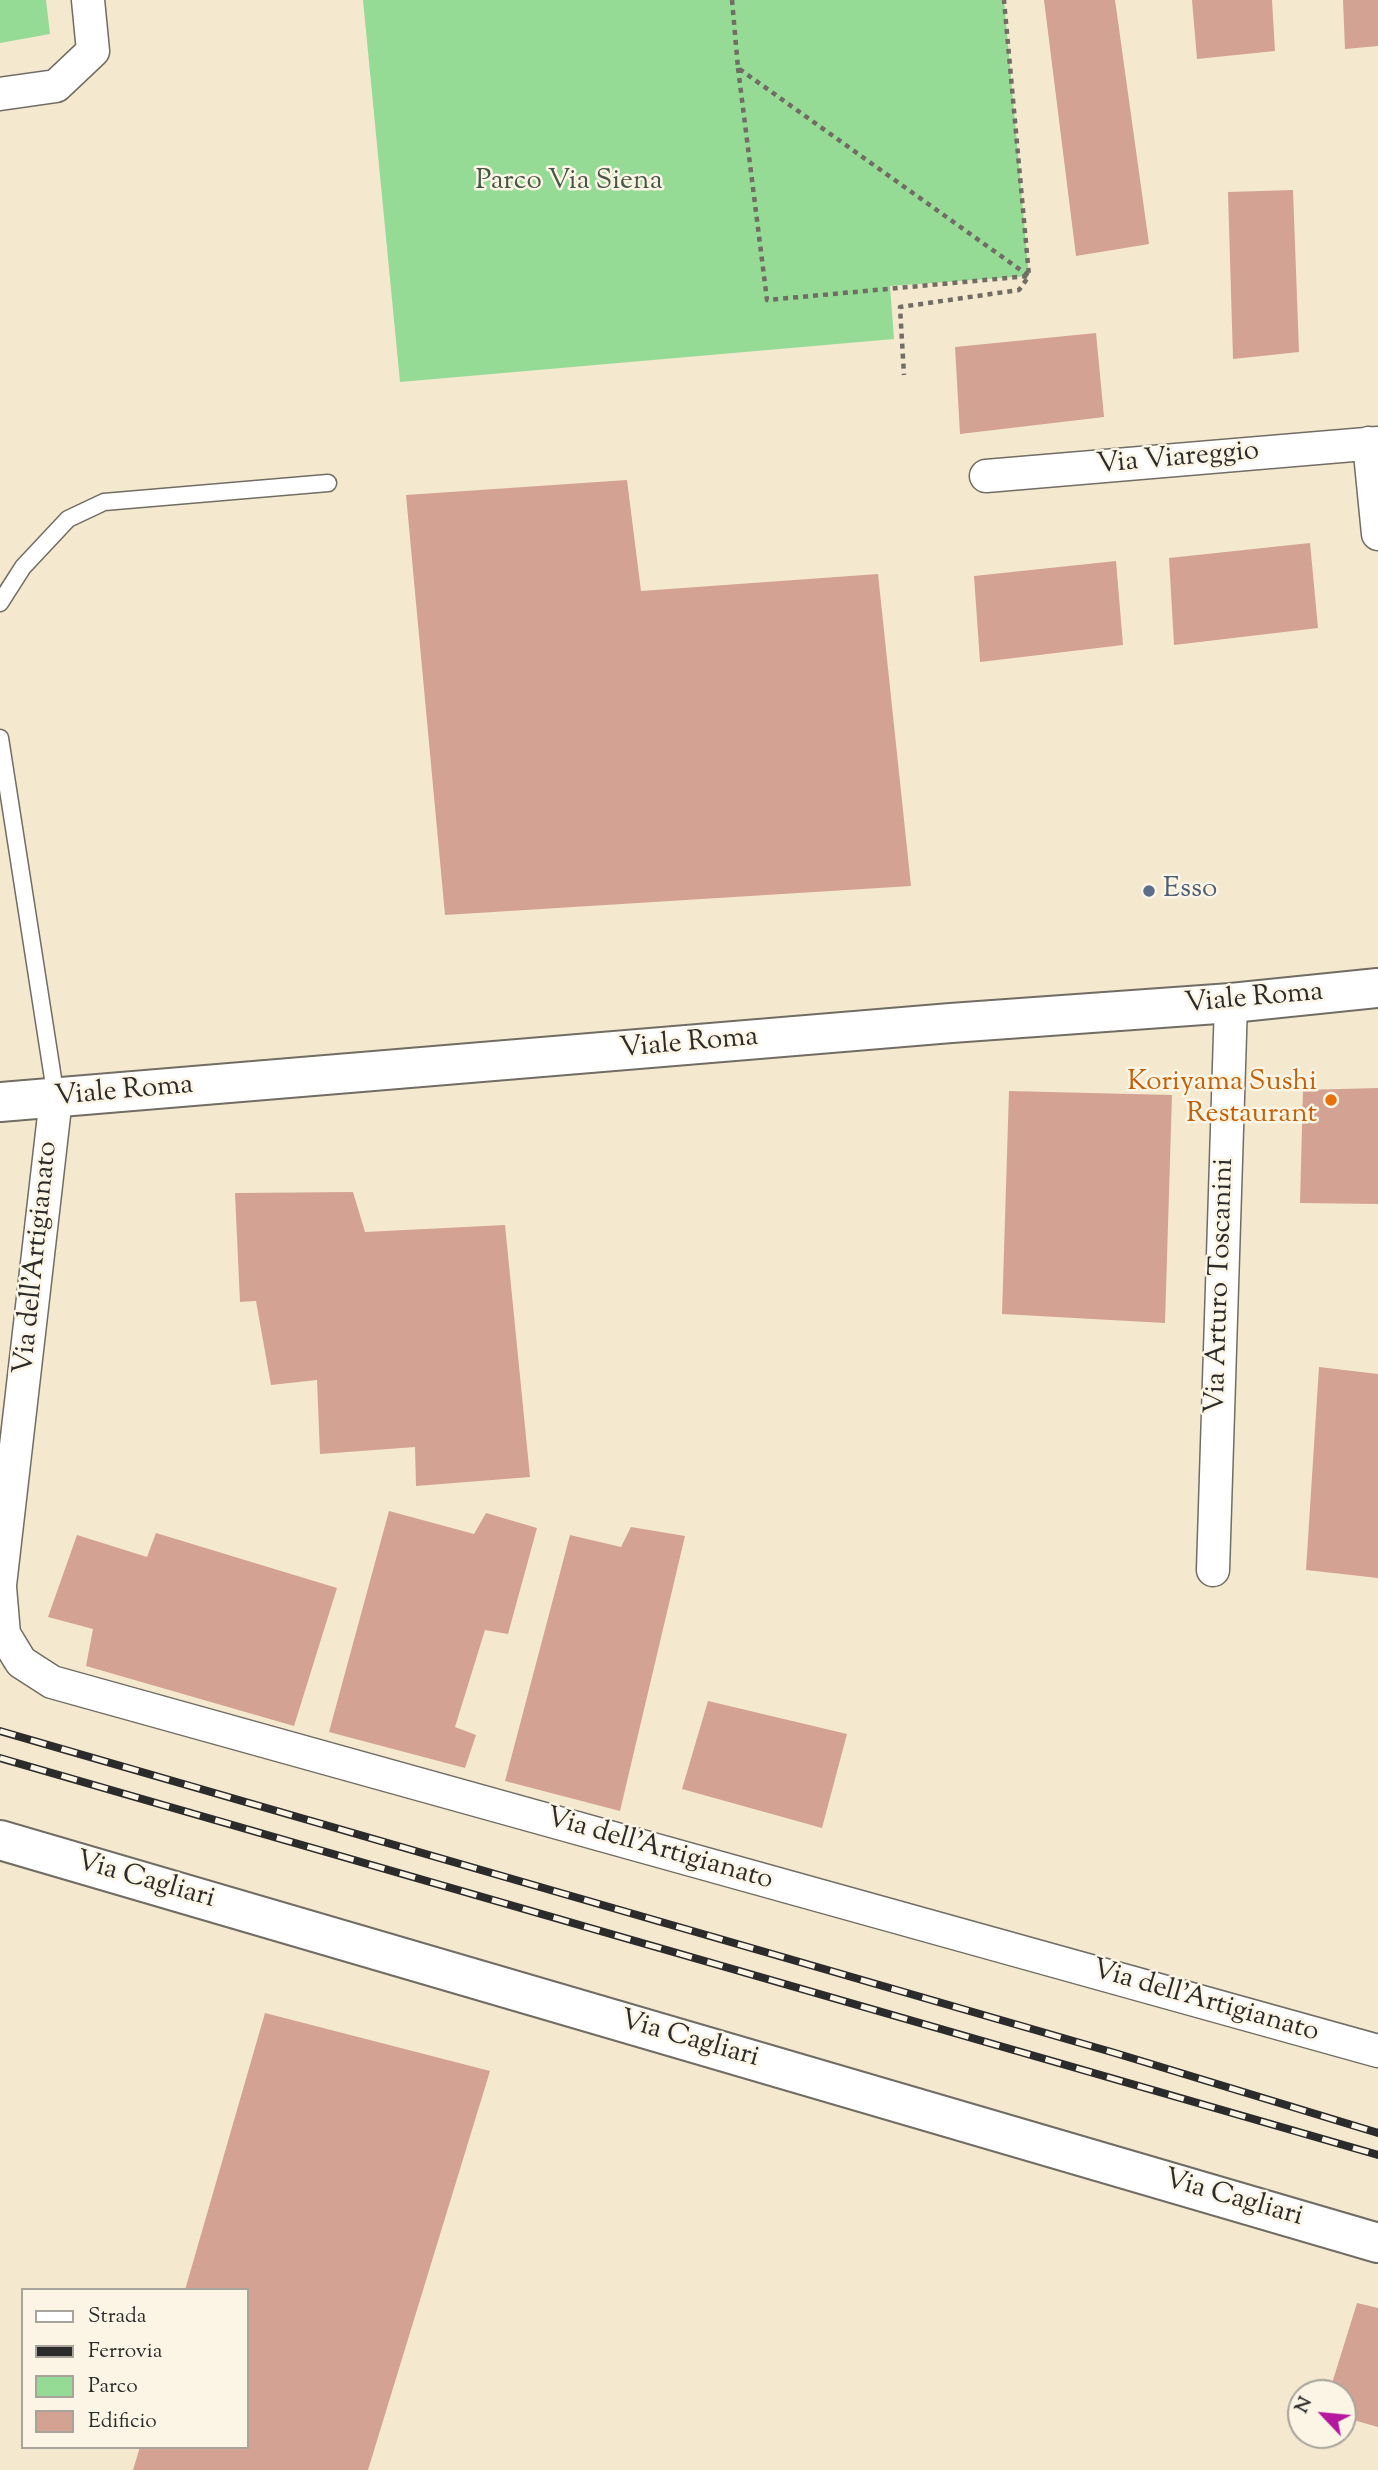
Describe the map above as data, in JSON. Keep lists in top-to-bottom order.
{
  "streets": {
    "street": [
      "Via Viareggio",
      "Viale Roma",
      "Via dell'Artigianato",
      "Via Arturo Toscanini",
      "Via Cagliari"
    ]
  },
  "crossings": [
    ["Viale Roma", "Via dell'Artigianato"],
    ["Viale Roma", "Via Arturo Toscanini"]
  ],
  "parks": ["Parco Via Siena"],
  "places": ["Esso", "Koriyama Sushi Restaurant"],
  "legend": [
    "Strada",
    "Ferrovia",
    "Parco",
    "Edificio"
  ],
  "north": "top left"
}
